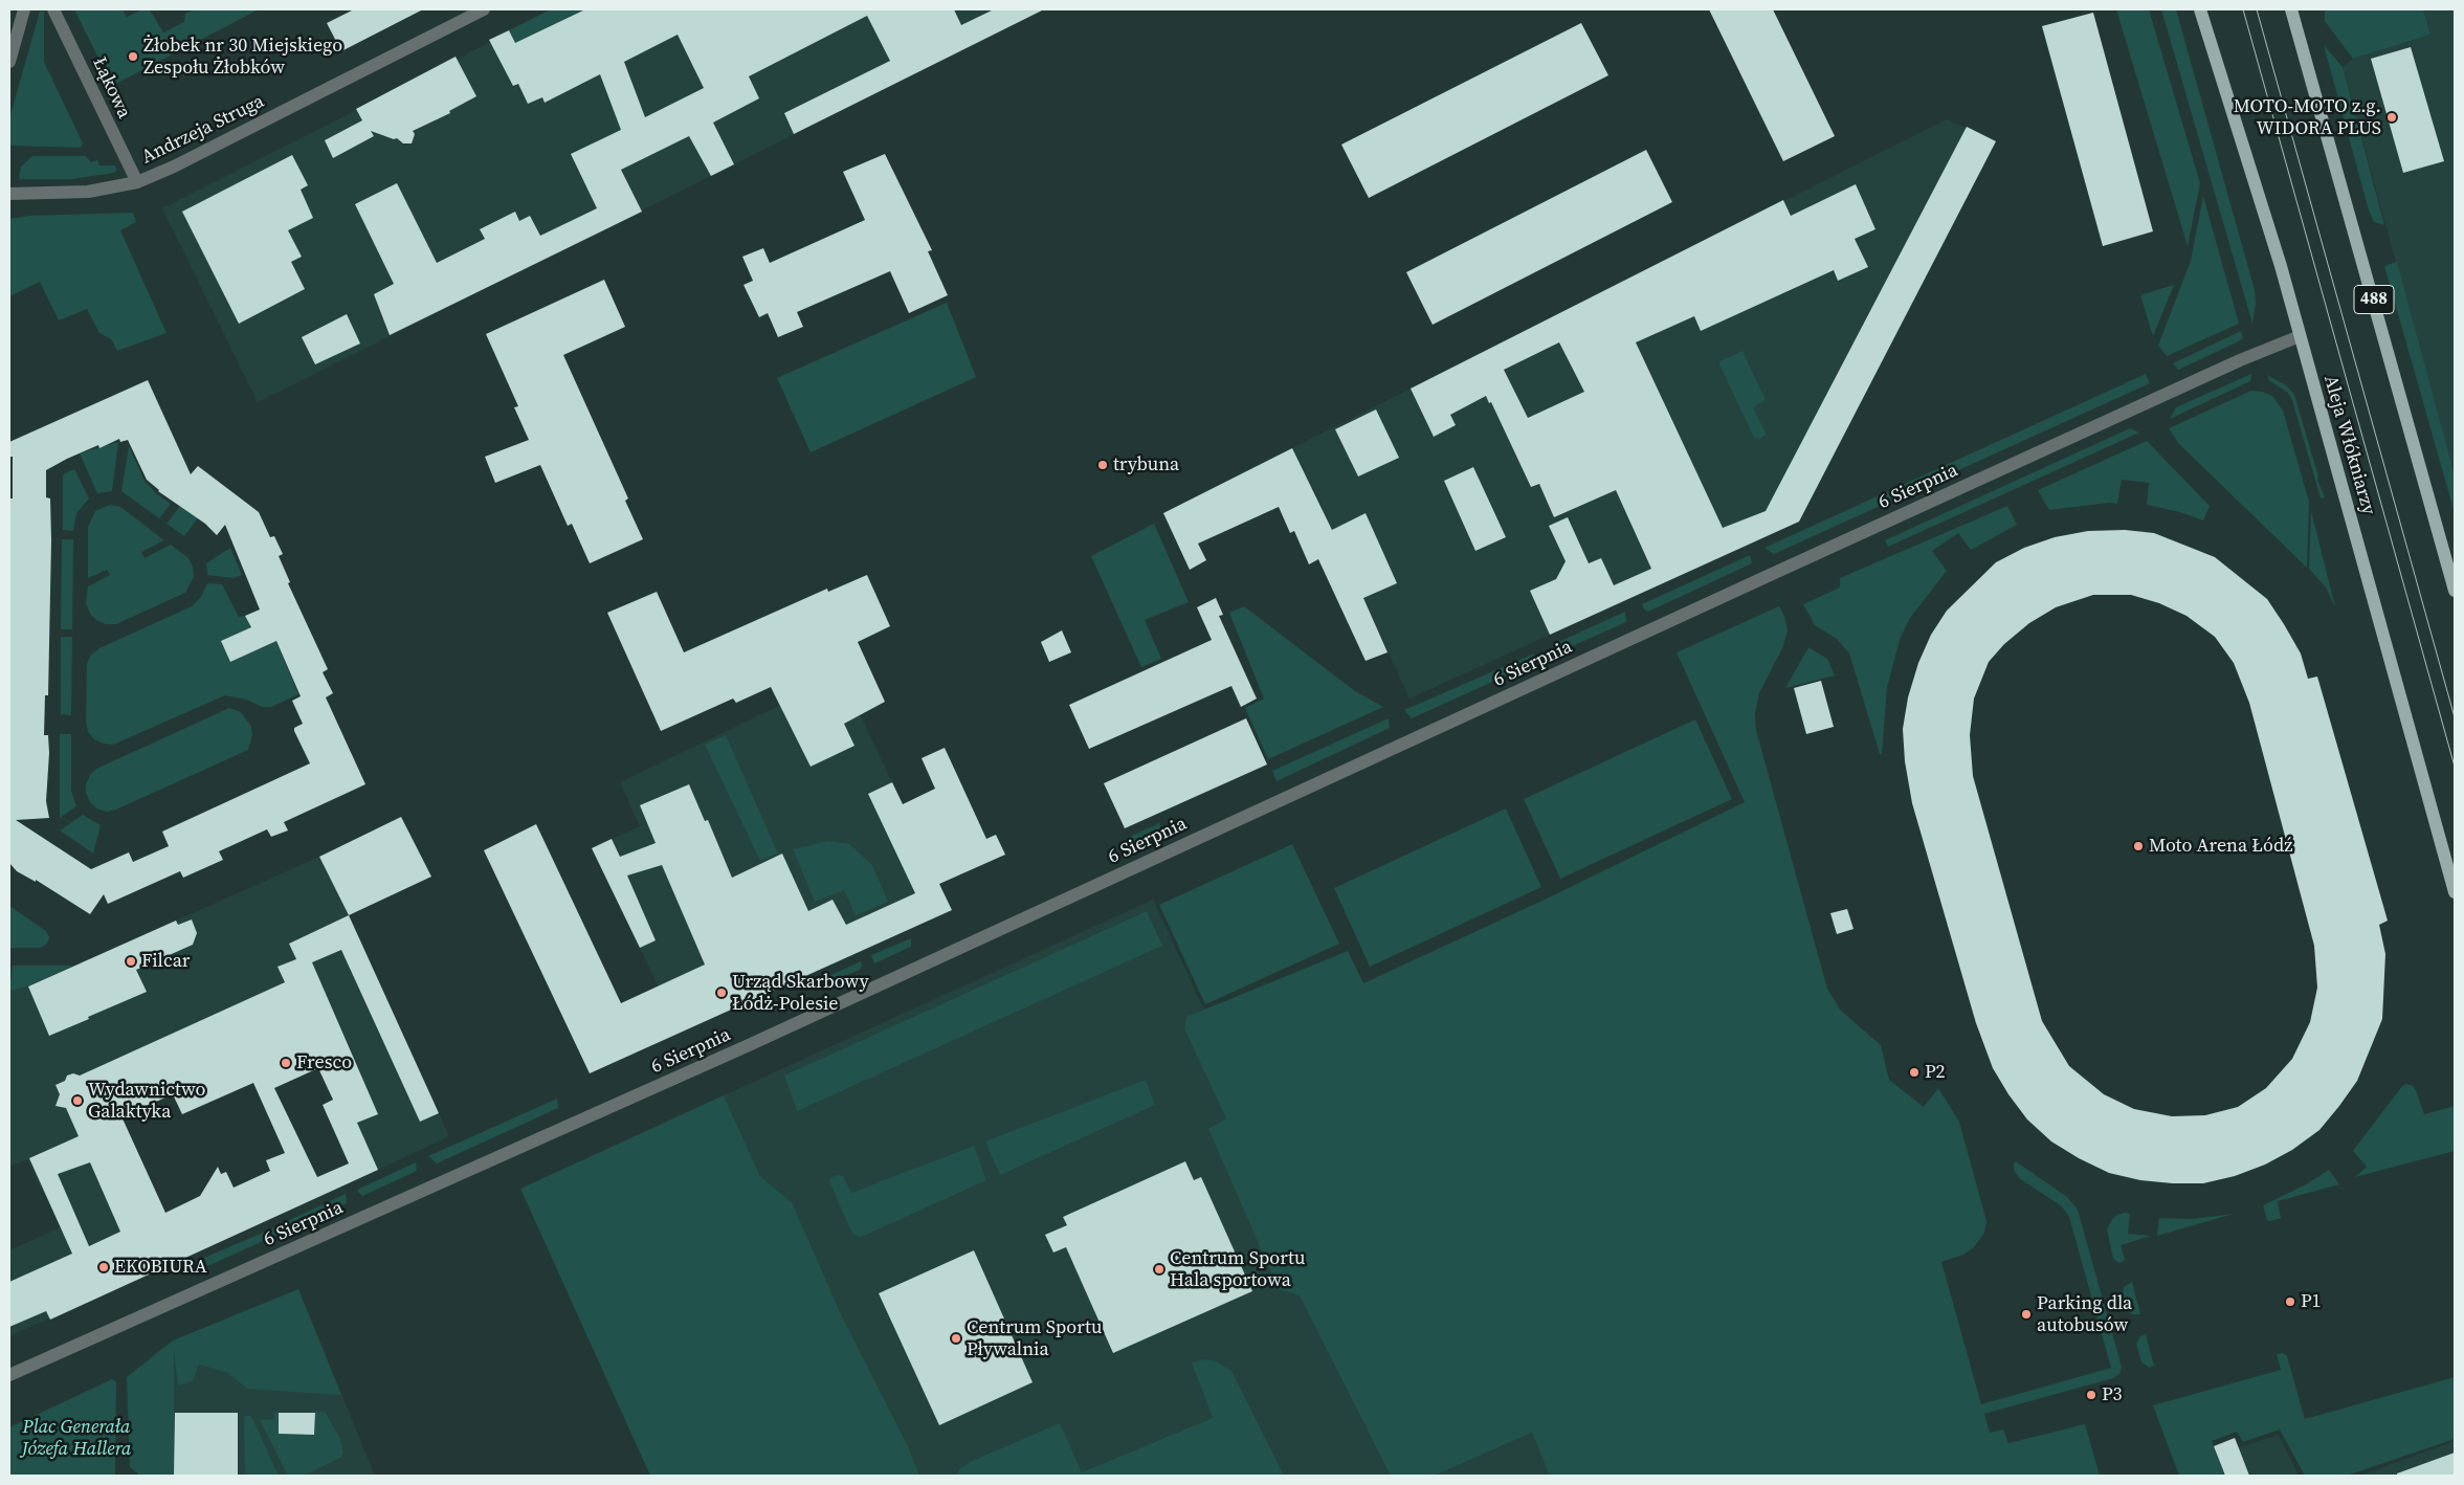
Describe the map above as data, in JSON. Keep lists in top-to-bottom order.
{
  "streets": {
    "main road": ["488", "Aleja Włókniarzy"],
    "street": ["Łąkowa", "Andrzeja Struga", "6 Sierpnia"]
  },
  "crossings": [
    ["Łąkowa", "Andrzeja Struga"],
    ["Aleja Włókniarzy", "6 Sierpnia"]
  ],
  "parks": ["Plac Generała Józefa Hallera"],
  "places": [
    "Żłobek nr 30 Miejskiego Zespołu Żłobków",
    "MOTO-MOTO z.g. WIDORA PLUS",
    "trybuna",
    "Moto Arena Łódź",
    "Filcar",
    "Urząd Skarbowy Łódż-Polesie",
    "Fresco",
    "P2",
    "Wydawnictwo Galaktyka",
    "EKOBIURA",
    "Centrum Sportu Hala sportowa",
    "P1",
    "Parking dla autobusów",
    "Centrum Sportu Pływalnia",
    "P3"
  ]
}
